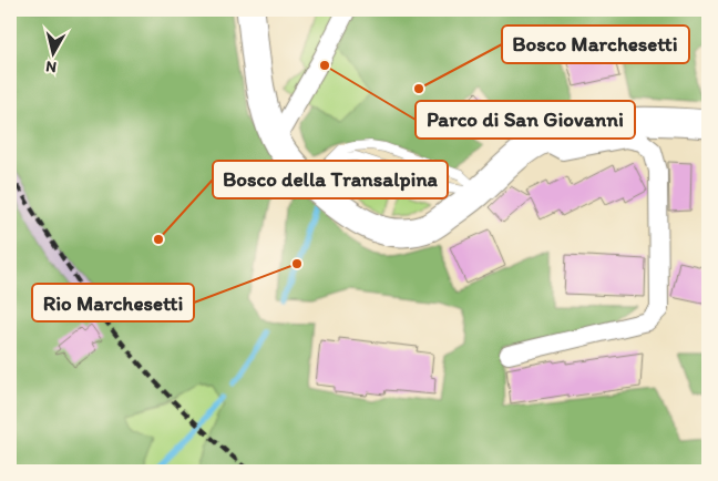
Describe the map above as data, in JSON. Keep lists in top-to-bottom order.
{
  "places": [
    "Parco di San Giovanni",
    "Bosco Marchesetti",
    "Bosco della Transalpina",
    "Rio Marchesetti"
  ],
  "north": "bottom"
}
